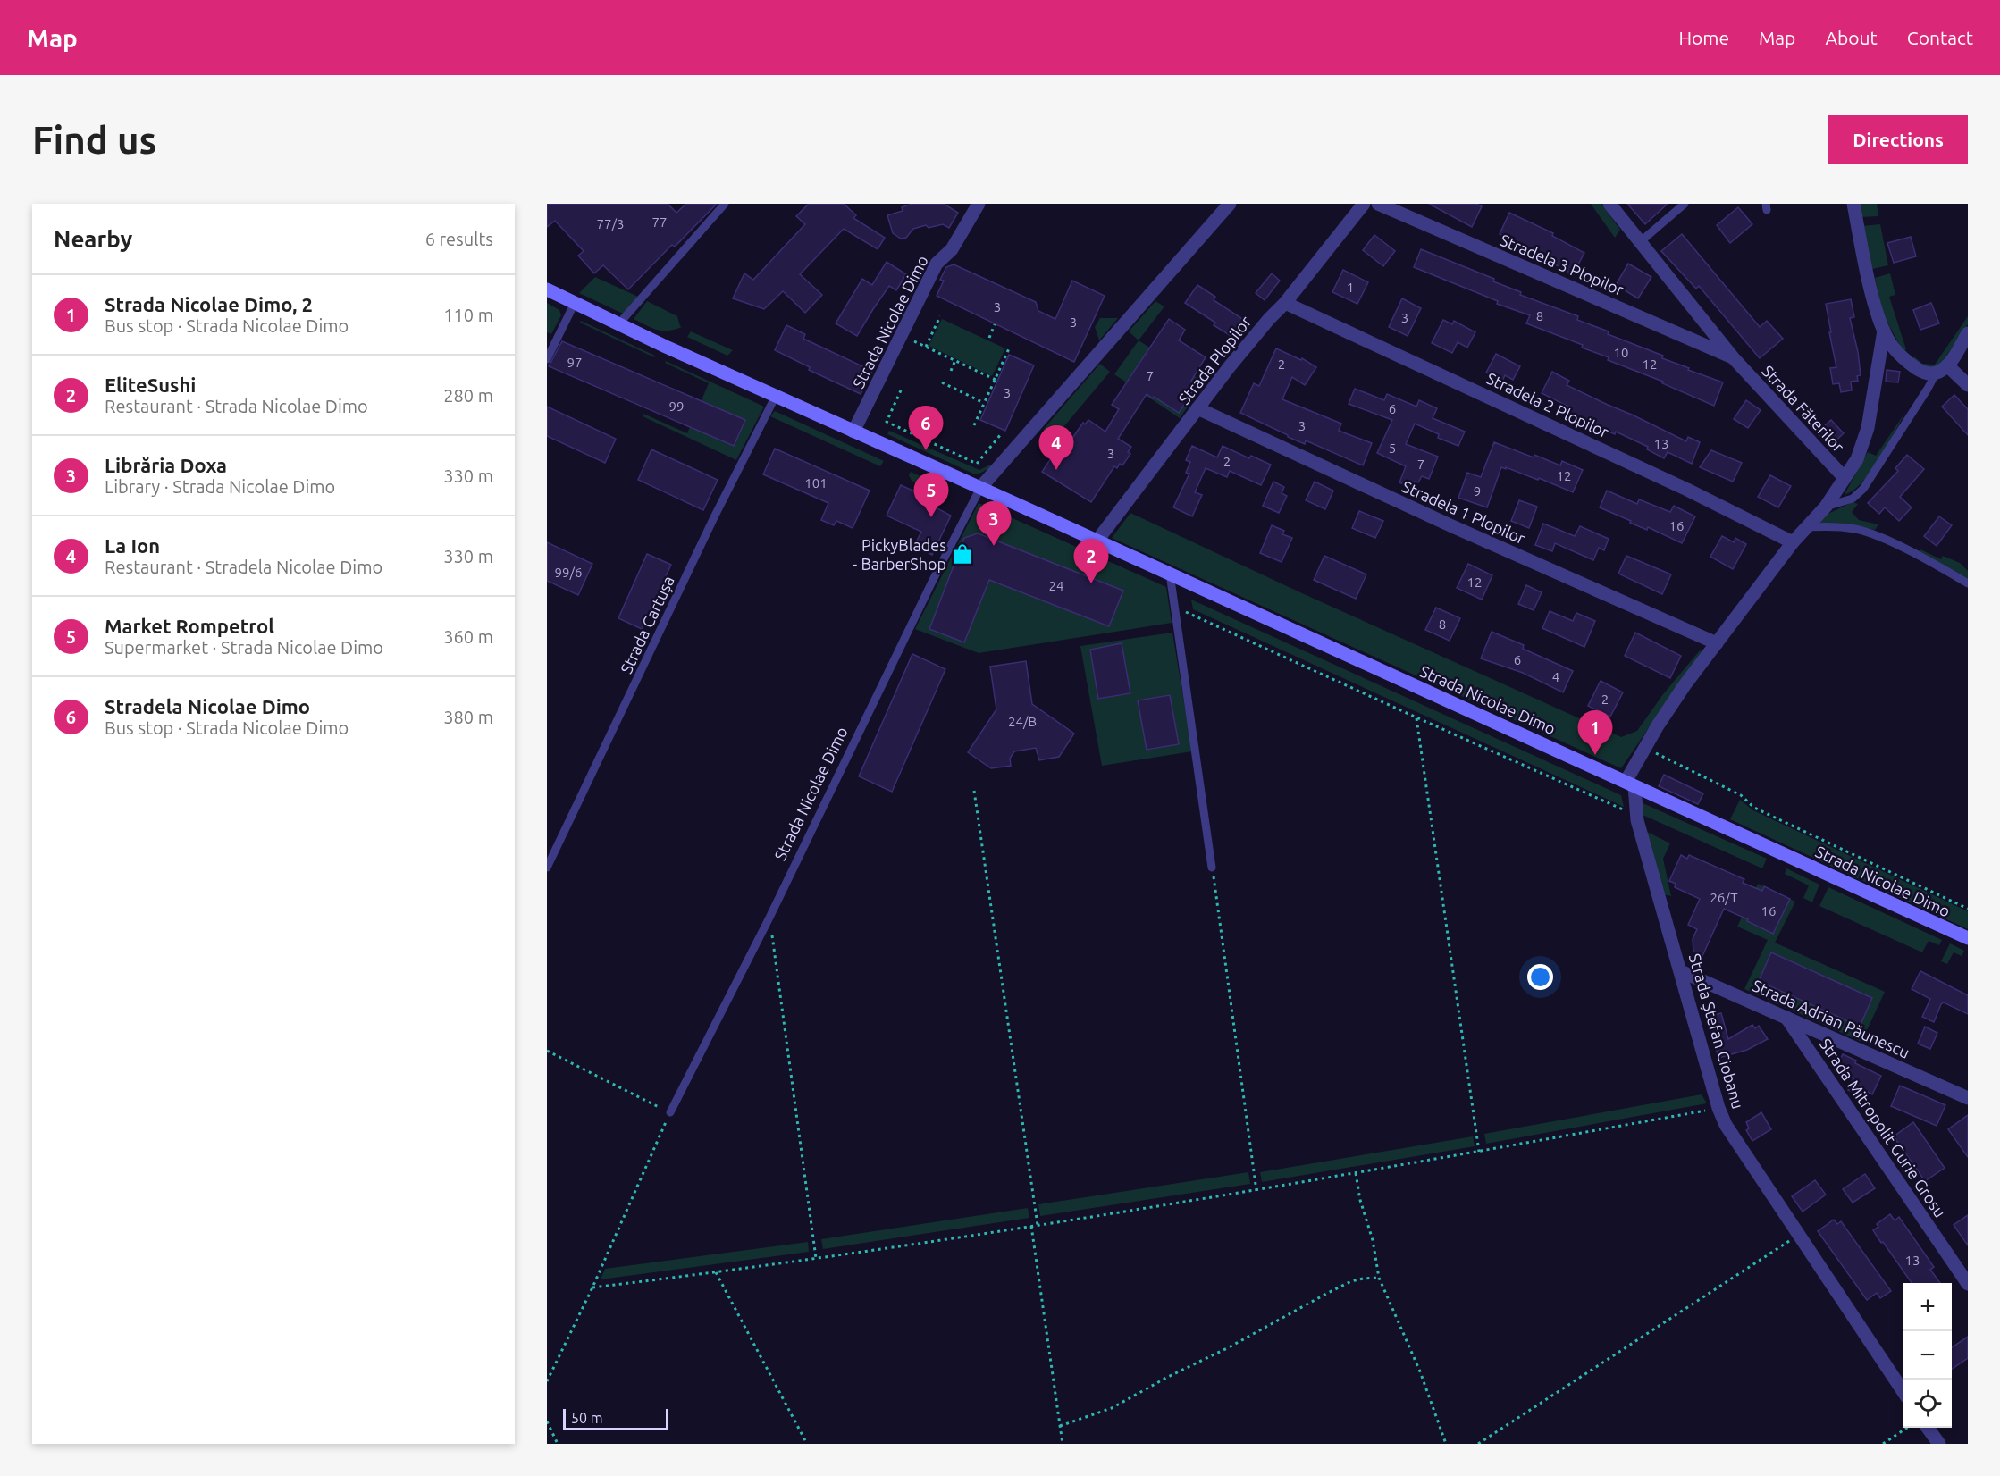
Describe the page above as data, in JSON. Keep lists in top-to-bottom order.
{
  "streets": {
    "street": [
      "Stradela 3 Plopilor",
      "Strada Nicolae Dimo",
      "Strada Plopilor",
      "Stradela 2 Plopilor",
      "Strada Făterilor",
      "Stradela 1 Plopilor",
      "Strada Adrian Păunescu",
      "Strada Ștefan Ciobanu",
      "Strada Mitropolit Gurie Grosu"
    ],
    "lane": ["Strada Cartușa"]
  },
  "crossings": [
    ["Stradela 3 Plopilor", "Strada Făterilor"],
    ["Strada Nicolae Dimo", "Strada Plopilor"],
    ["Strada Nicolae Dimo", "Strada Cartușa"],
    ["Strada Nicolae Dimo", "Strada Ștefan Ciobanu"],
    ["Strada Plopilor", "Stradela 2 Plopilor"],
    ["Strada Plopilor", "Stradela 1 Plopilor"],
    ["Strada Adrian Păunescu", "Strada Ștefan Ciobanu"],
    ["Strada Adrian Păunescu", "Strada Mitropolit Gurie Grosu"]
  ],
  "places": {
    "shop": ["PickyBlades - BarberShop"]
  },
  "house_numbers": [
    "77",
    "77/3",
    "1",
    "3",
    "8",
    "3",
    "3",
    "10",
    "97",
    "2",
    "12",
    "7",
    "3",
    "99",
    "6",
    "3",
    "13",
    "5",
    "3",
    "2",
    "7",
    "12",
    "101",
    "9",
    "16",
    "99/6",
    "12",
    "24",
    "8",
    "6",
    "4",
    "2",
    "24/B",
    "26/T",
    "16",
    "13"
  ],
  "scale_bar": "50 m",
  "page": {
    "header": "Map",
    "nav": [
      "Home",
      "Map",
      "About",
      "Contact"
    ],
    "buttons": "Directions",
    "title": "Find us",
    "heading": ["Nearby", "6 results"],
    "list": [
      {
        "mark": "1",
        "name": "Strada Nicolae Dimo, 2",
        "note": "Bus stop · Strada Nicolae Dimo",
        "value": "110 m"
      },
      {
        "mark": "2",
        "name": "EliteSushi",
        "note": "Restaurant · Strada Nicolae Dimo",
        "value": "280 m"
      },
      {
        "mark": "3",
        "name": "Librăria Doxa",
        "note": "Library · Strada Nicolae Dimo",
        "value": "330 m"
      },
      {
        "mark": "4",
        "name": "La Ion",
        "note": "Restaurant · Stradela Nicolae Dimo",
        "value": "330 m"
      },
      {
        "mark": "5",
        "name": "Market Rompetrol",
        "note": "Supermarket · Strada Nicolae Dimo",
        "value": "360 m"
      },
      {
        "mark": "6",
        "name": "Stradela Nicolae Dimo",
        "note": "Bus stop · Strada Nicolae Dimo",
        "value": "380 m"
      }
    ],
    "pins": [
      "6",
      "4",
      "5",
      "3",
      "2",
      "1"
    ],
    "map_buttons": ["+", "−"],
    "scale": "50 m"
  }
}
